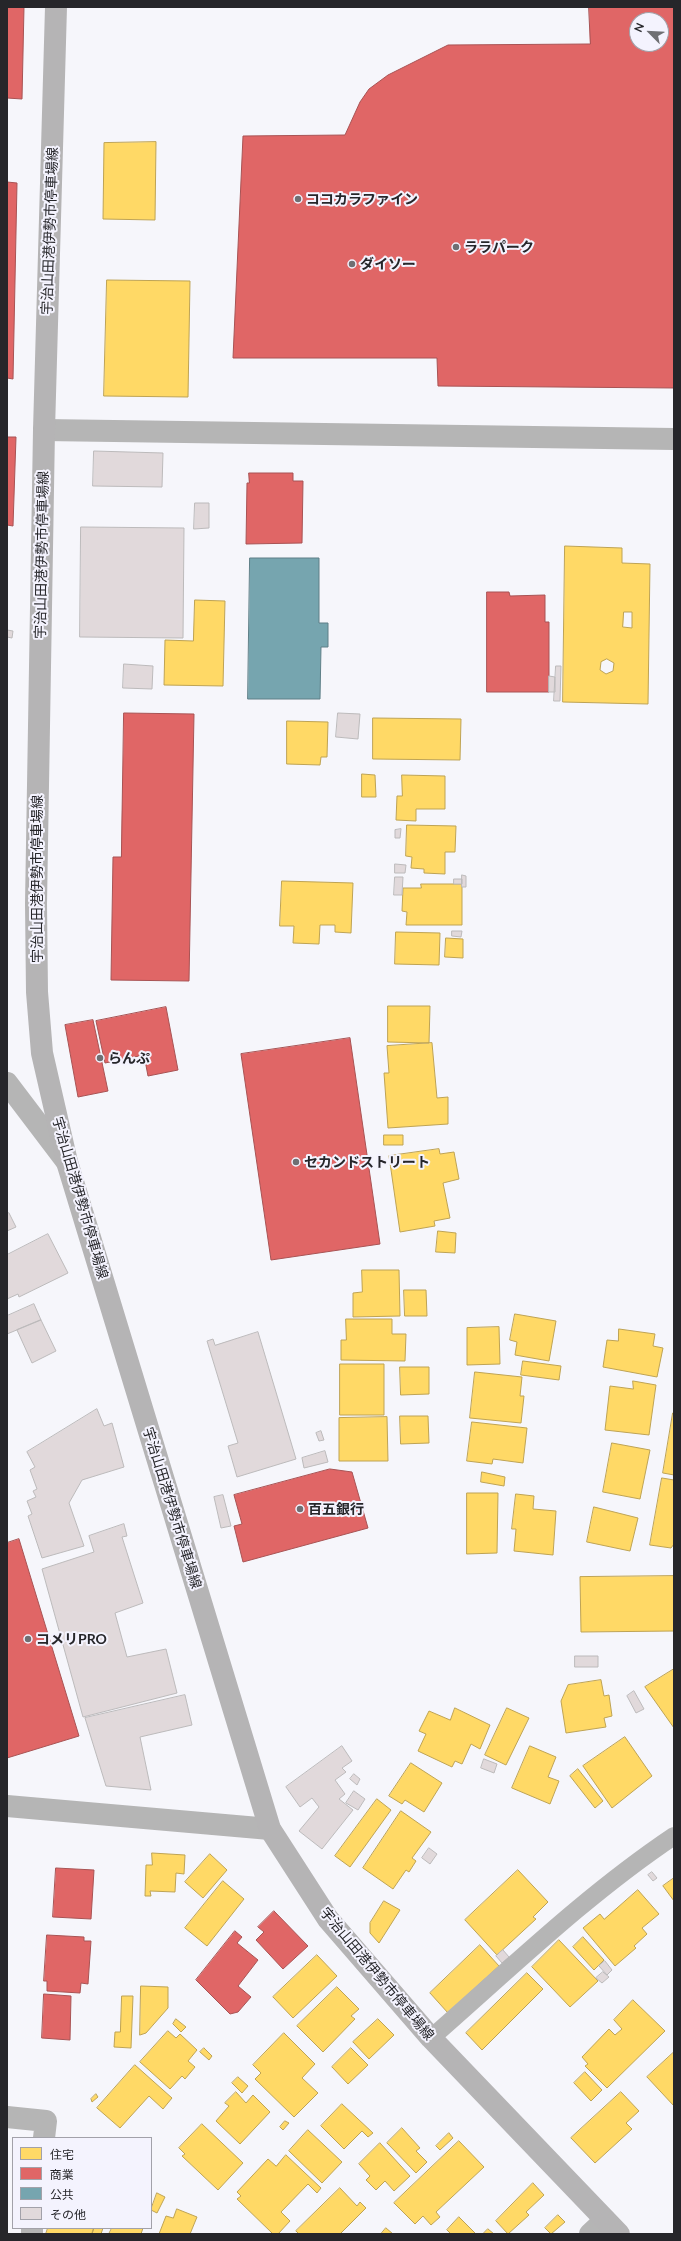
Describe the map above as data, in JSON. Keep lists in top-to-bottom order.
{
  "streets": {
    "main road": ["宇治山田港伊勢市停車場線"]
  },
  "places": [
    "ココカラファイン",
    "ララパーク",
    "ダイソー",
    "らんぷ",
    "セカンドストリート",
    "百五銀行",
    "コメリPRO"
  ],
  "legend": [
    "住宅",
    "商業",
    "公共",
    "その他"
  ],
  "north": "top left"
}
